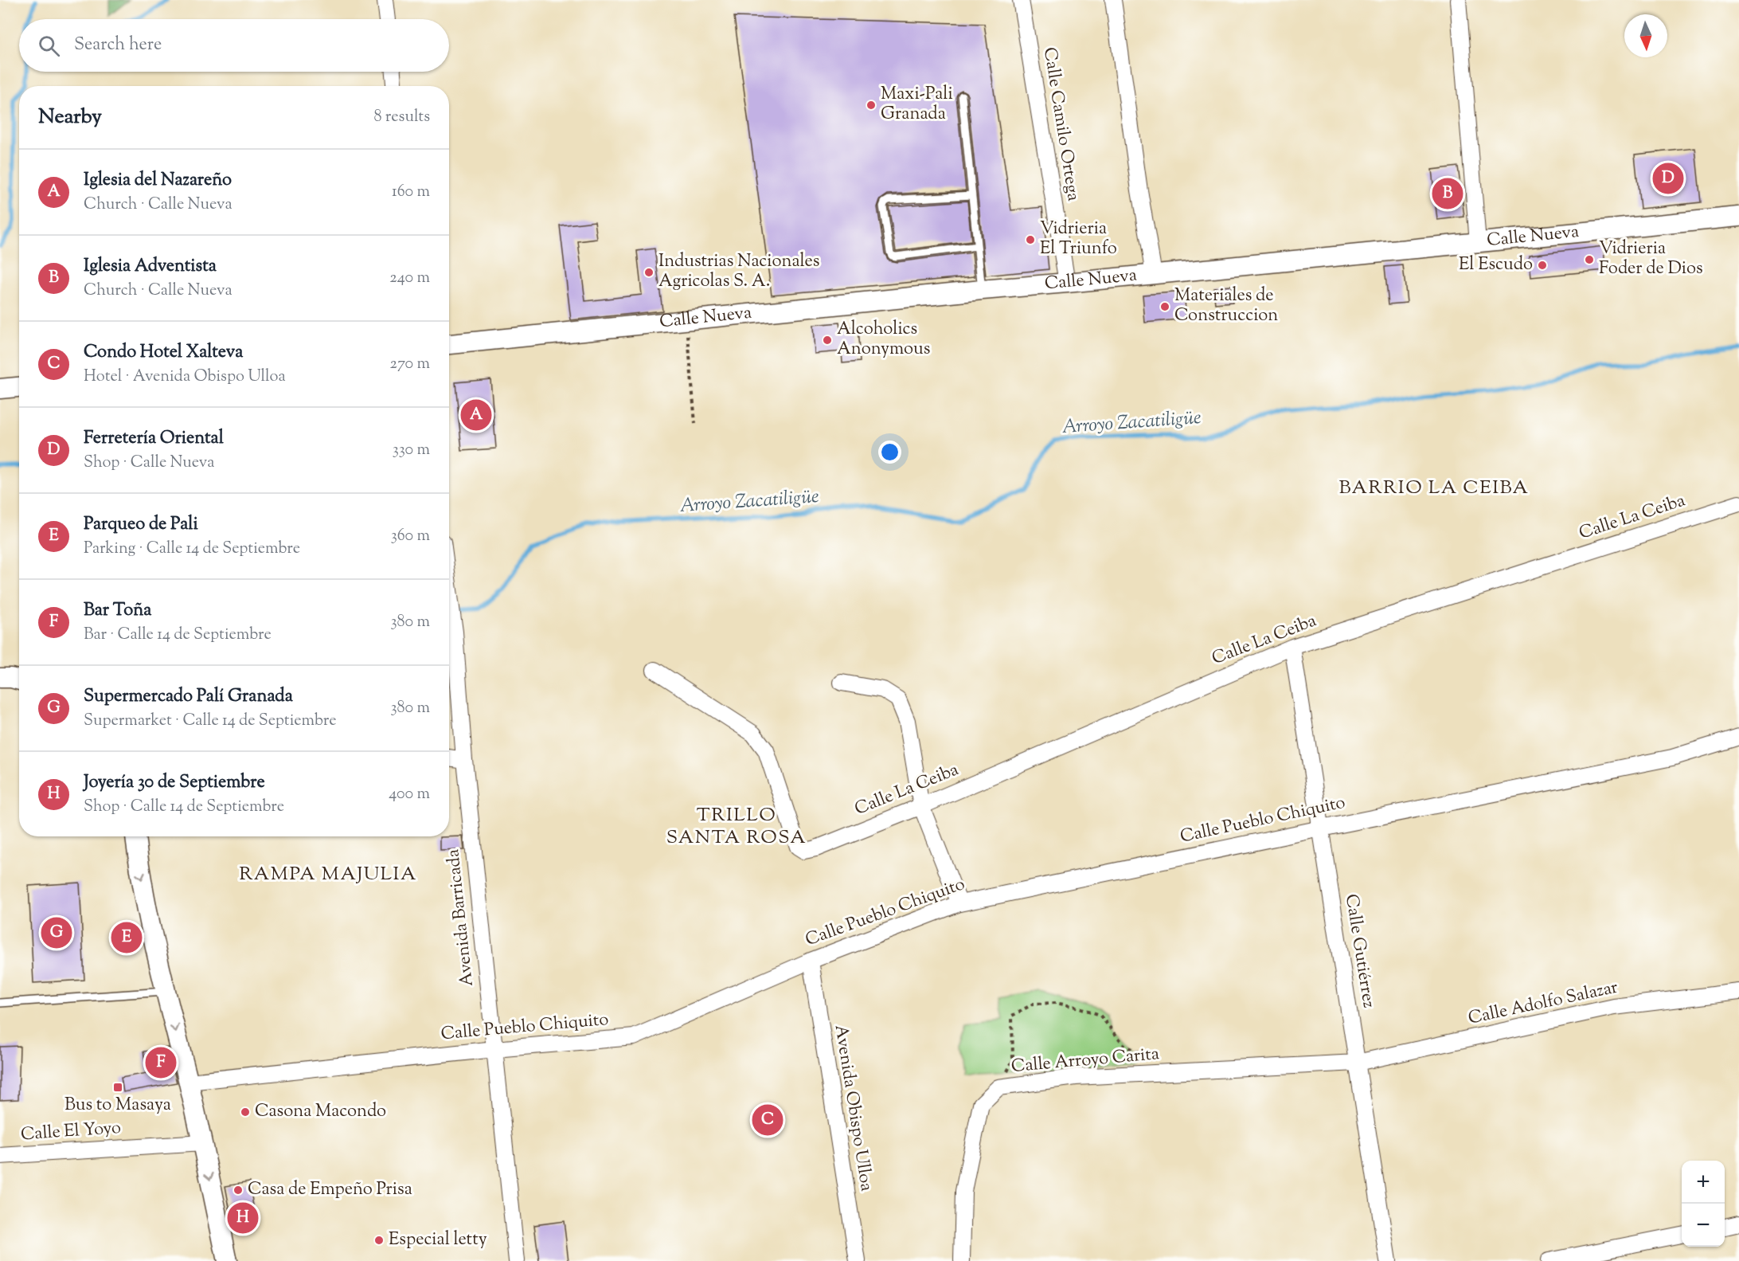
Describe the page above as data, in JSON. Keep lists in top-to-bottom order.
{
  "streets": {
    "street": [
      "Calle Camilo Ortega",
      "Calle Nueva",
      "Calle La Ceiba",
      "Calle Pueblo Chiquito",
      "Avenida Barricada",
      "Calle Gutiérrez",
      "Calle Adolfo Salazar",
      "Calle Arroyo Carita",
      "Avenida Obispo Ulloa",
      "Calle El Yoyo"
    ]
  },
  "crossings": [
    ["Calle Camilo Ortega", "Calle Nueva"],
    ["Calle La Ceiba", "Calle Gutiérrez"],
    ["Calle Pueblo Chiquito", "Avenida Barricada"],
    ["Calle Pueblo Chiquito", "Calle Gutiérrez"],
    ["Calle Pueblo Chiquito", "Avenida Obispo Ulloa"],
    ["Calle Gutiérrez", "Calle Adolfo Salazar"],
    ["Calle Gutiérrez", "Calle Arroyo Carita"],
    ["Calle Adolfo Salazar", "Calle Arroyo Carita"]
  ],
  "districts": ["BARRIO LA CEIBA", "TRILLO SANTA ROSA", "RAMPA MAJULIA"],
  "water": ["Arroyo Zacatiligüe"],
  "places": {
    "other": [
      "Maxi-Pali Granada",
      "Vidrieria El Triunfo",
      "Vidrieria Foder de Dios",
      "El Escudo",
      "Industrias Nacionales Agricolas S. A.",
      "Materiales de Construccion",
      "Alcoholics Anonymous",
      "Casona Macondo",
      "Casa de Empeño Prisa",
      "Especial letty"
    ],
    "transit": ["Bus to Masaya"]
  },
  "north": "bottom",
  "page": {
    "search": "Search here",
    "heading": ["Nearby", "8 results"],
    "list": [
      {
        "mark": "A",
        "name": "Iglesia del Nazareño",
        "note": "Church · Calle Nueva",
        "value": "160 m"
      },
      {
        "mark": "B",
        "name": "Iglesia Adventista",
        "note": "Church · Calle Nueva",
        "value": "240 m"
      },
      {
        "mark": "C",
        "name": "Condo Hotel Xalteva",
        "note": "Hotel · Avenida Obispo Ulloa",
        "value": "270 m"
      },
      {
        "mark": "D",
        "name": "Ferretería Oriental",
        "note": "Shop · Calle Nueva",
        "value": "330 m"
      },
      {
        "mark": "E",
        "name": "Parqueo de Pali",
        "note": "Parking · Calle 14 de Septiembre",
        "value": "360 m"
      },
      {
        "mark": "F",
        "name": "Bar Toña",
        "note": "Bar · Calle 14 de Septiembre",
        "value": "380 m"
      },
      {
        "mark": "G",
        "name": "Supermercado Palí Granada",
        "note": "Supermarket · Calle 14 de Septiembre",
        "value": "380 m"
      },
      {
        "mark": "H",
        "name": "Joyería 30 de Septiembre",
        "note": "Shop · Calle 14 de Septiembre",
        "value": "400 m"
      }
    ],
    "pins": [
      "D",
      "B",
      "A",
      "G",
      "E",
      "F",
      "C",
      "H"
    ],
    "map_buttons": ["+", "−"]
  }
}
